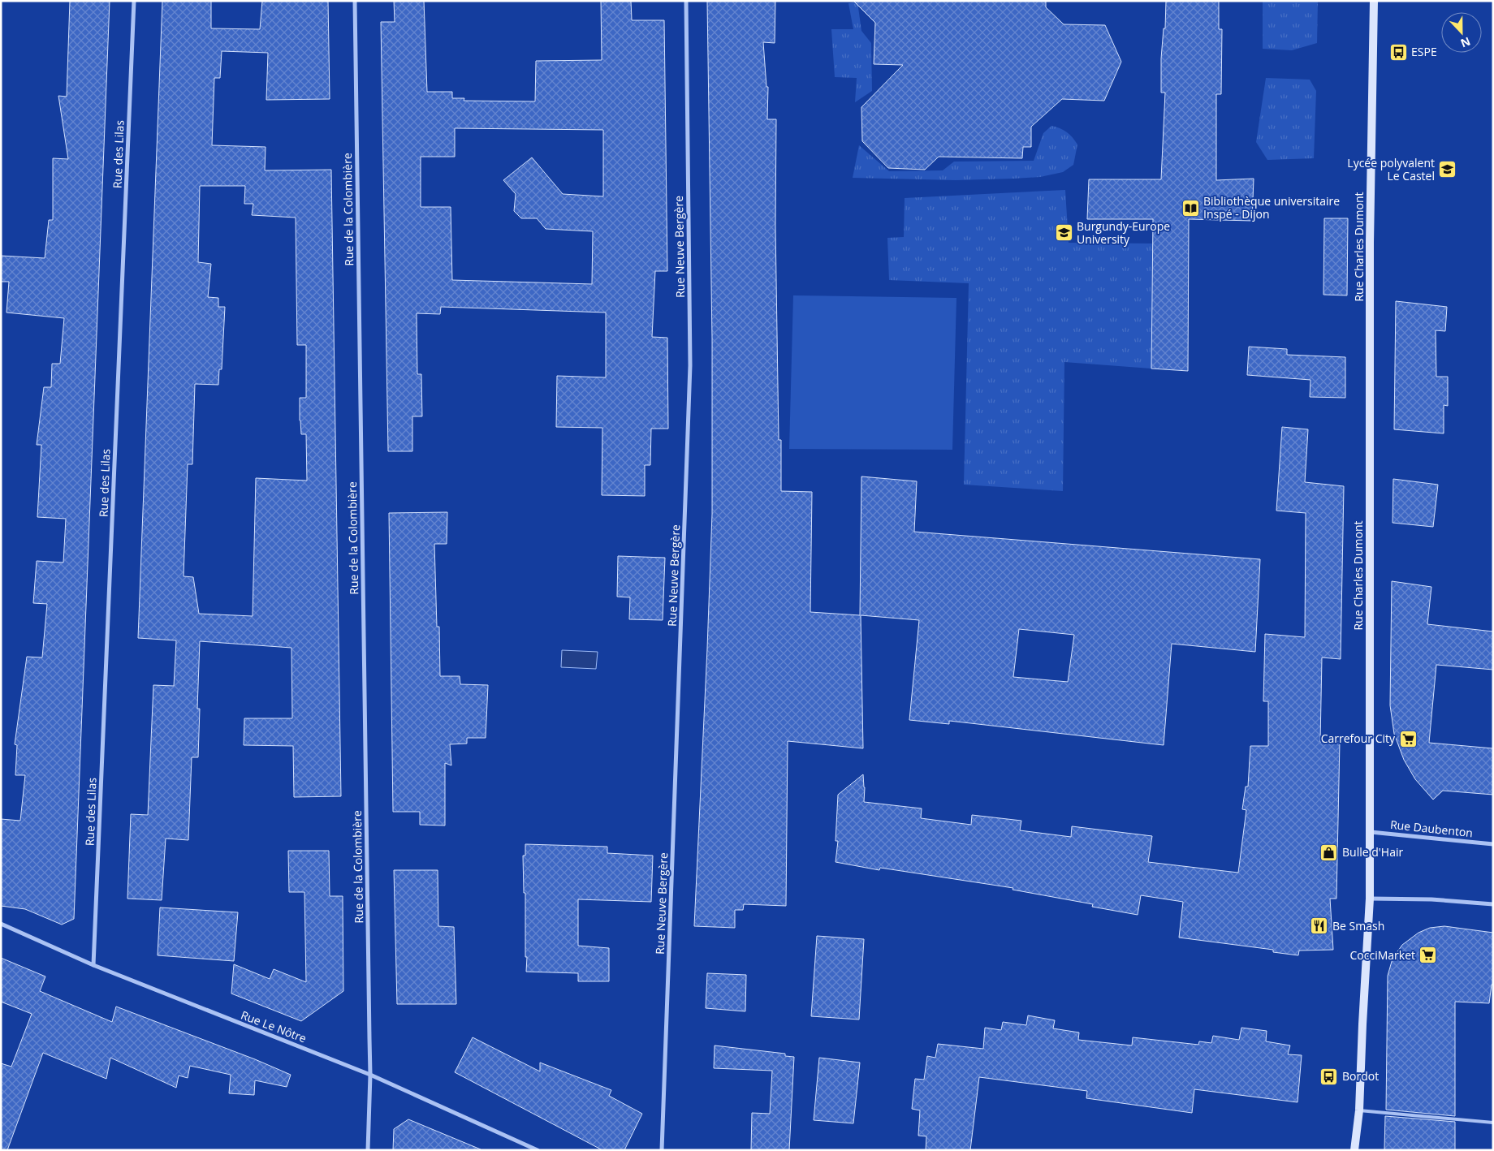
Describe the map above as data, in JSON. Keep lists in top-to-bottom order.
{
  "streets": {
    "street": [
      "Rue des Lilas",
      "Rue de la Colombière",
      "Rue Neuve Bergère",
      "Rue Charles Dumont",
      "Rue Daubenton",
      "Rue Le Nôtre"
    ]
  },
  "crossings": [
    ["Rue des Lilas", "Rue Le Nôtre"],
    ["Rue de la Colombière", "Rue Le Nôtre"],
    ["Rue Charles Dumont", "Rue Daubenton"]
  ],
  "places": {
    "bus stop": ["ESPE", "Bordot"],
    "school or university": ["Lycée polyvalent Le Castel", "Burgundy-Europe University"],
    "library": ["Bibliothèque universitaire Inspé - Dijon"],
    "supermarket": ["Carrefour City", "CocciMarket"],
    "shop": ["Bulle d'Hair"],
    "restaurant": ["Be Smash"]
  },
  "north": "bottom"
}
